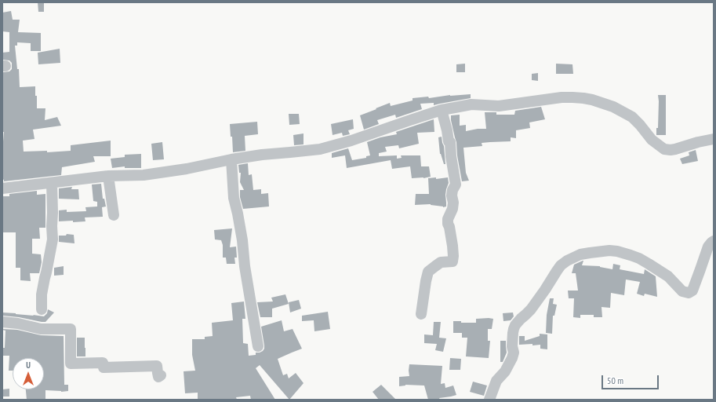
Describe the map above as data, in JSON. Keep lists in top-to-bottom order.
{
  "scale_bar": "50 m",
  "north": "top"
}
